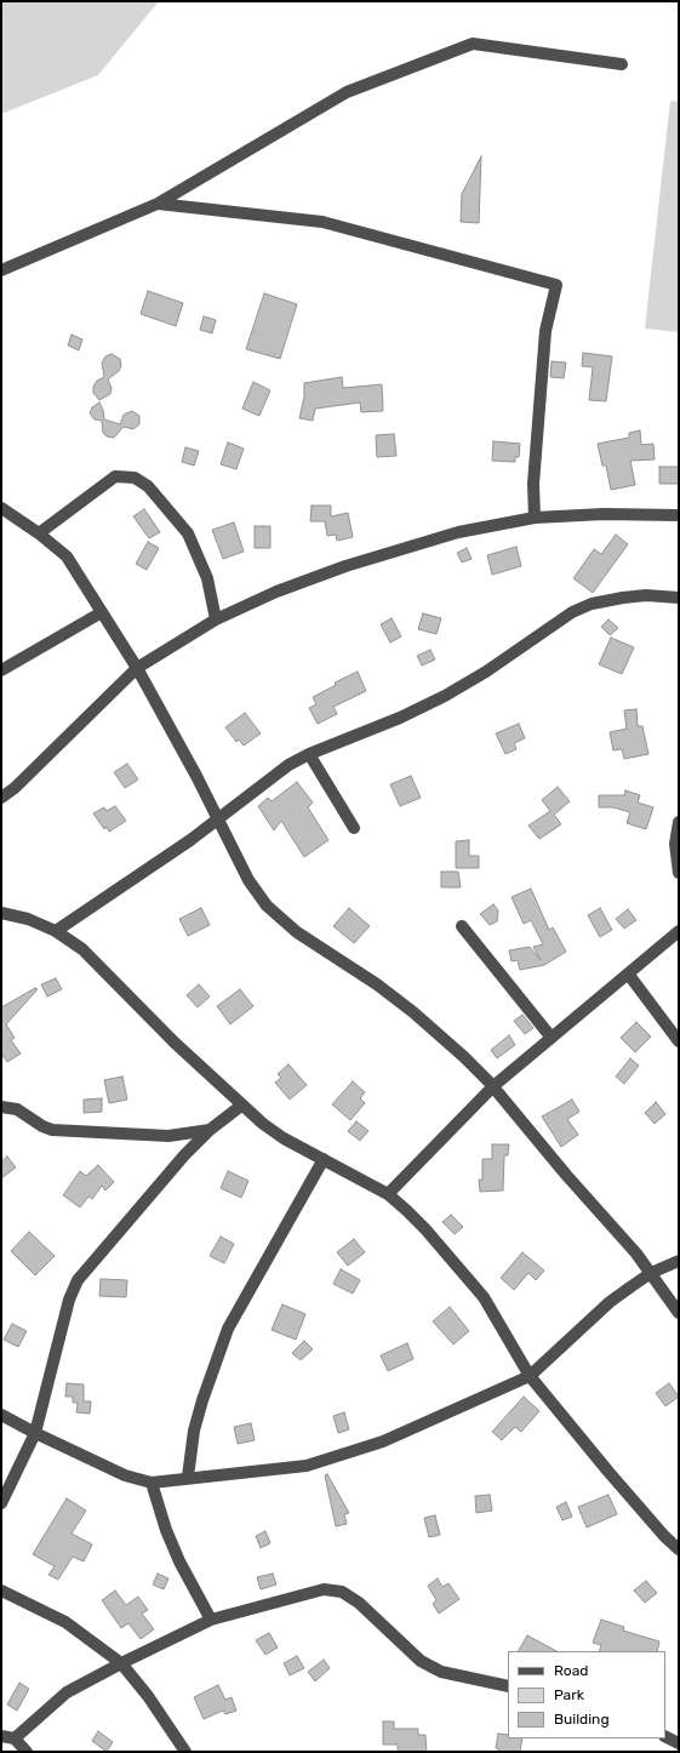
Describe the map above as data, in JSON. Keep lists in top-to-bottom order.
{
  "legend": ["Road", "Park", "Building"]
}
